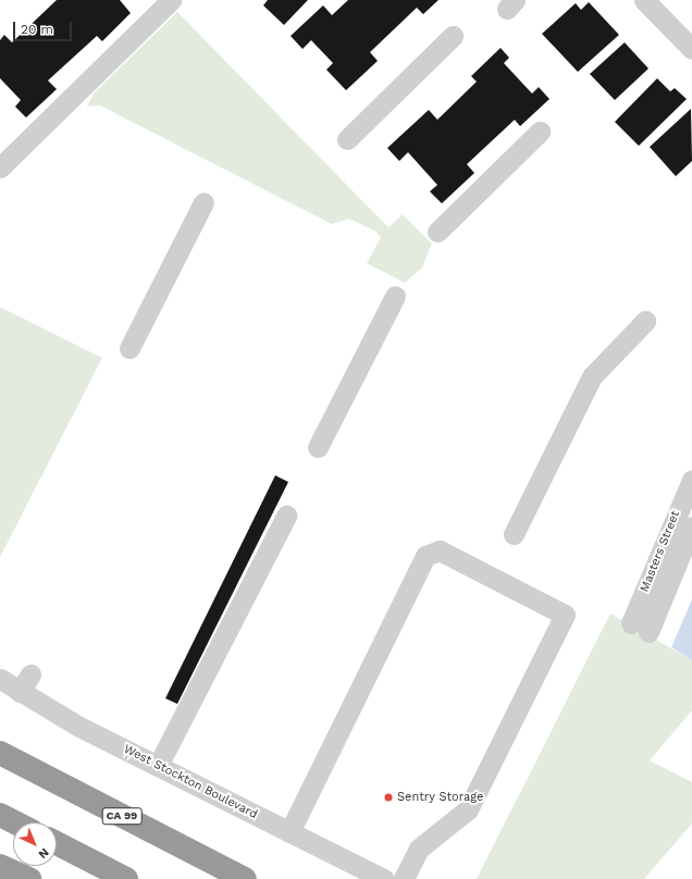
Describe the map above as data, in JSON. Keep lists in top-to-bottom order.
{
  "streets": {
    "highway": ["CA 99"],
    "street": ["Masters Street", "West Stockton Boulevard"]
  },
  "places": ["Sentry Storage"],
  "scale_bar": "20 m",
  "north": "bottom right"
}
